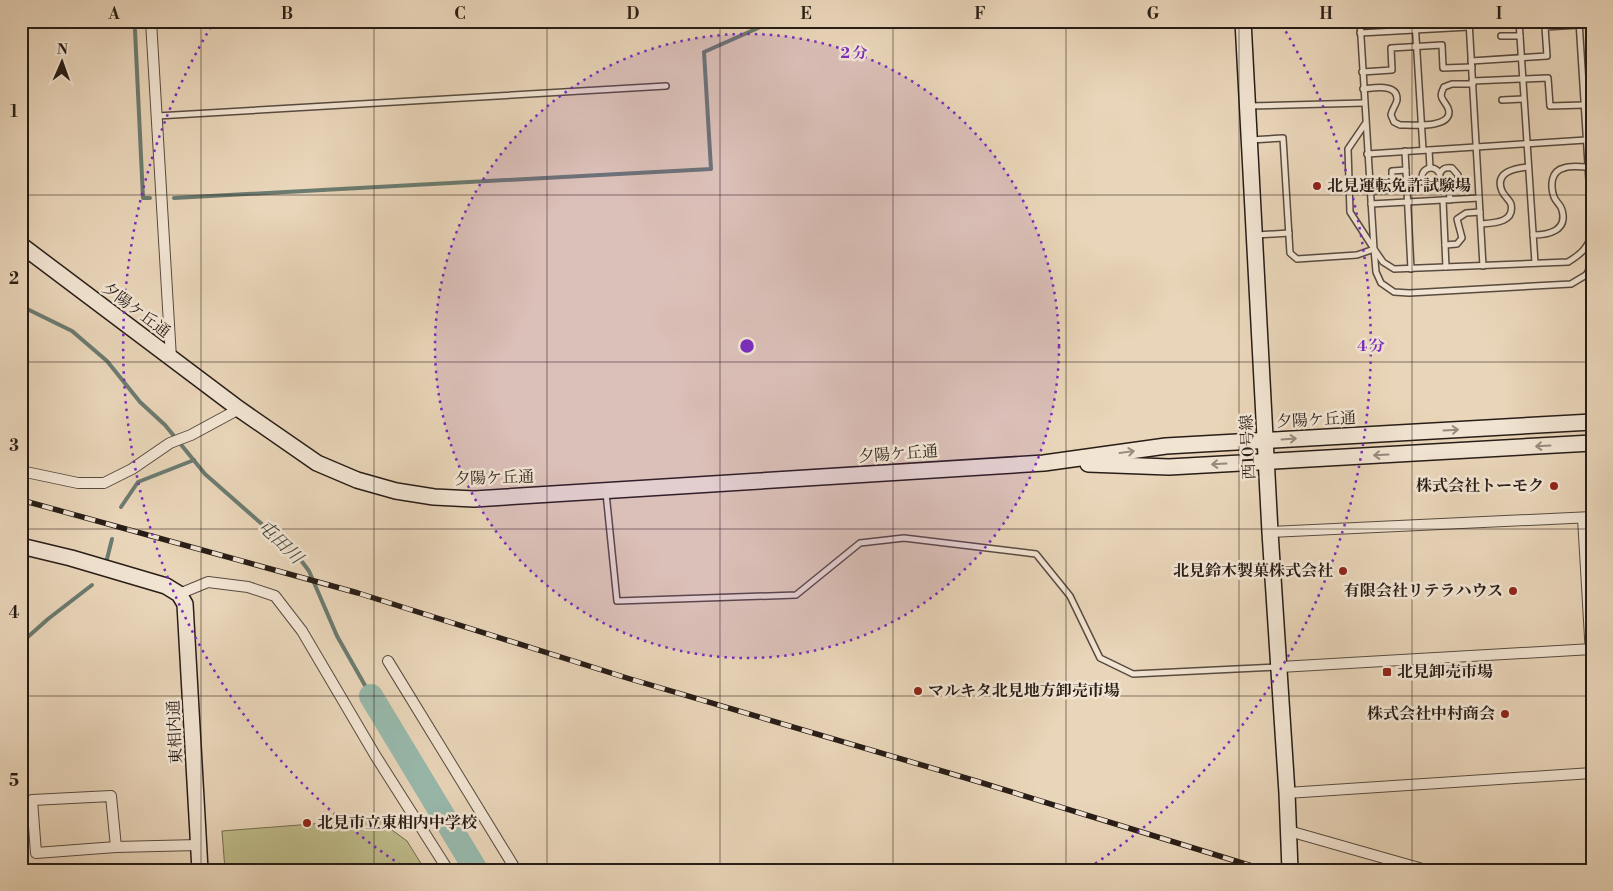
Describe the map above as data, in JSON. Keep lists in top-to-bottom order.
{
  "streets": {
    "street": ["夕陽ケ丘通", "西10号線", "東相内通"]
  },
  "crossings": [
    ["夕陽ケ丘通", "西10号線"]
  ],
  "water": ["屯田川"],
  "places": {
    "other": [
      "北見運転免許試験場",
      "株式会社トーモク",
      "北見鈴木製菓株式会社",
      "有限会社リテラハウス",
      "マルキタ北見地方卸売市場",
      "株式会社中村商会",
      "北見市立東相内中学校"
    ],
    "transit": ["北見卸売市場"]
  },
  "north": "top",
  "grid": {
    "columns": [
      "A",
      "B",
      "C",
      "D",
      "E",
      "F",
      "G",
      "H",
      "I"
    ],
    "rows": [
      "1",
      "2",
      "3",
      "4",
      "5"
    ]
  },
  "rings": ["2 分", "4 分"]
}
